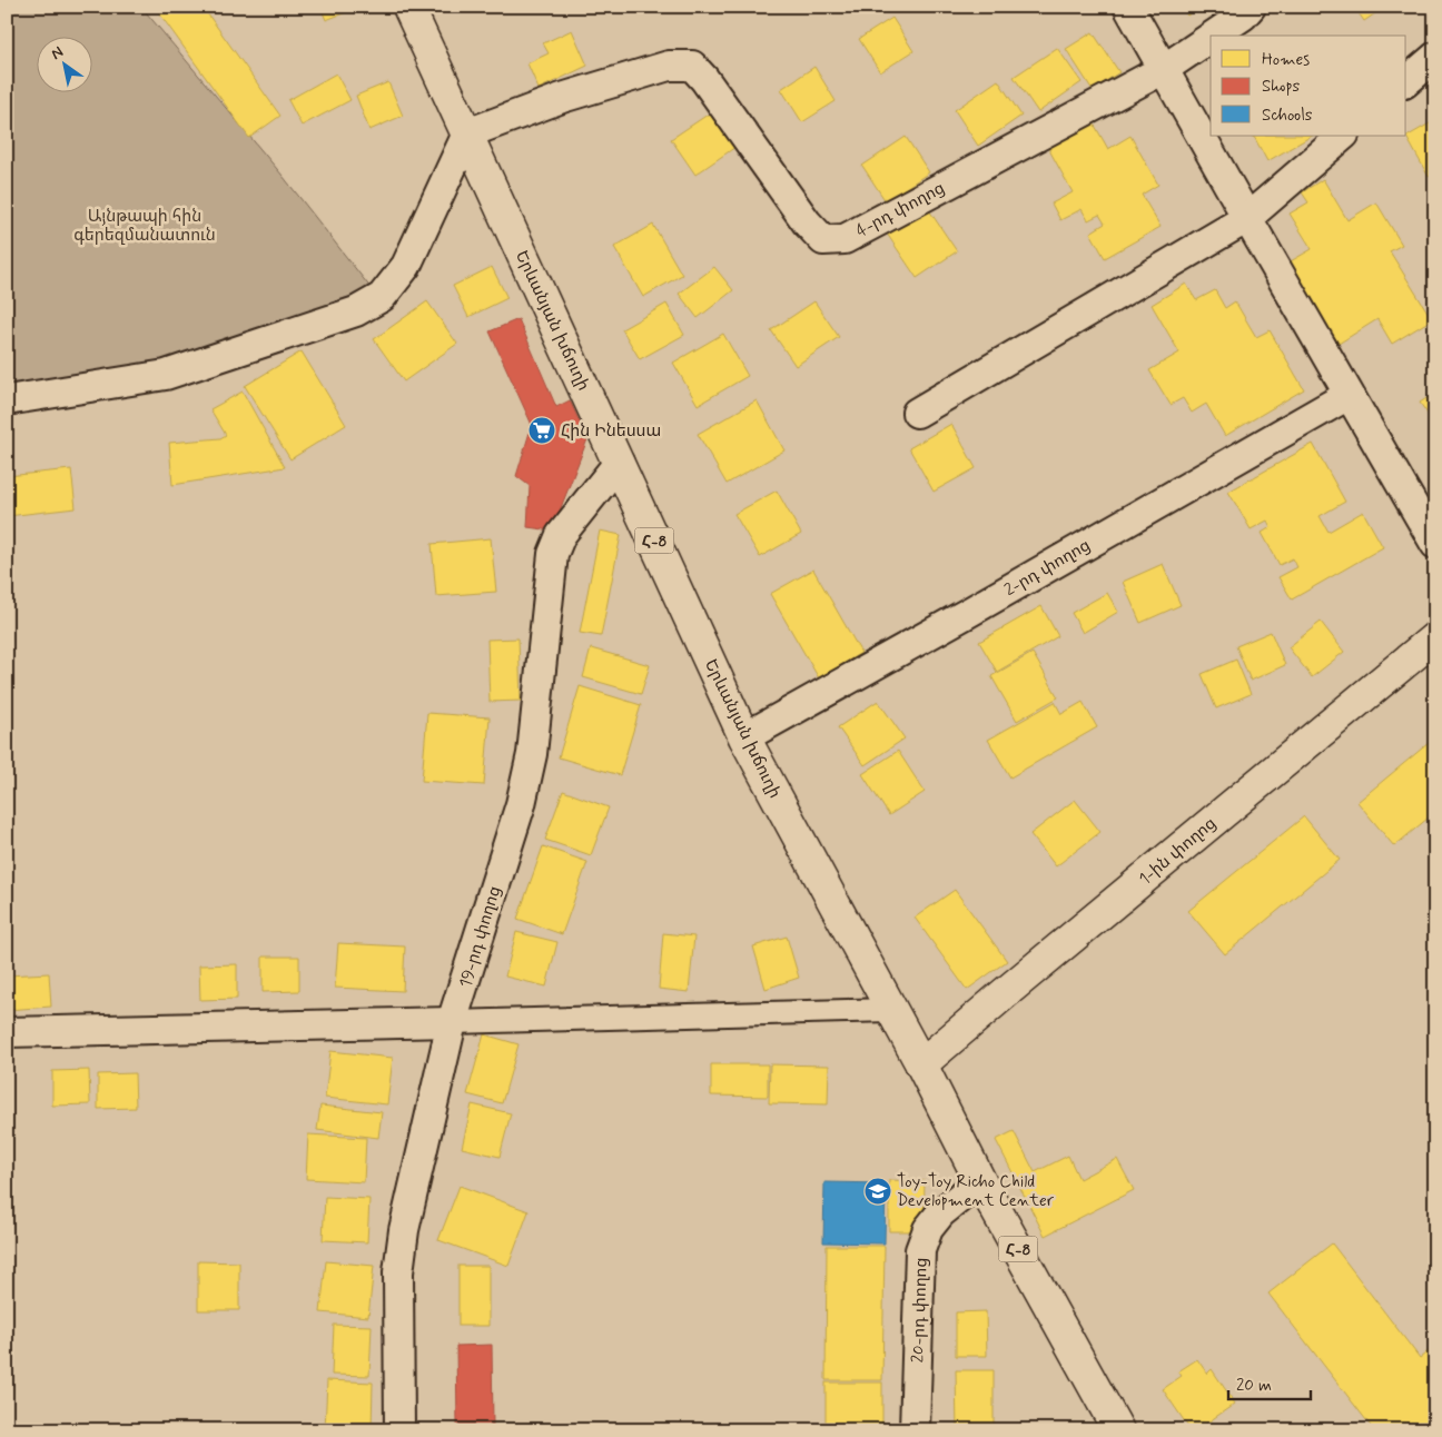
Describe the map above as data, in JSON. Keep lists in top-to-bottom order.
{
  "streets": {
    "main road": ["Երևանյան խճուղի", "Հ-8", "1-ին փողոց"],
    "street": [
      "4-րդ փողոց",
      "2-րդ փողոց",
      "19-րդ փողոց",
      "20-րդ փողոց"
    ]
  },
  "crossings": [
    ["4-րդ փողոց", "Երևանյան խճուղի"],
    ["Երևանյան խճուղի", "2-րդ փողոց"],
    ["Երևանյան խճուղի", "1-ին փողոց"],
    ["Երևանյան խճուղի", "19-րդ փողոց"],
    ["Երևանյան խճուղի", "20-րդ փողոց"]
  ],
  "parks": ["Այնթապի հին գերեզմանատուն"],
  "places": {
    "supermarket": ["Հին Ինեսսա"],
    "school or university": ["Toy-Toy Richo Child Development Center"]
  },
  "legend": ["Homes", "Shops", "Schools"],
  "scale_bar": "20 m",
  "north": "top left"
}
